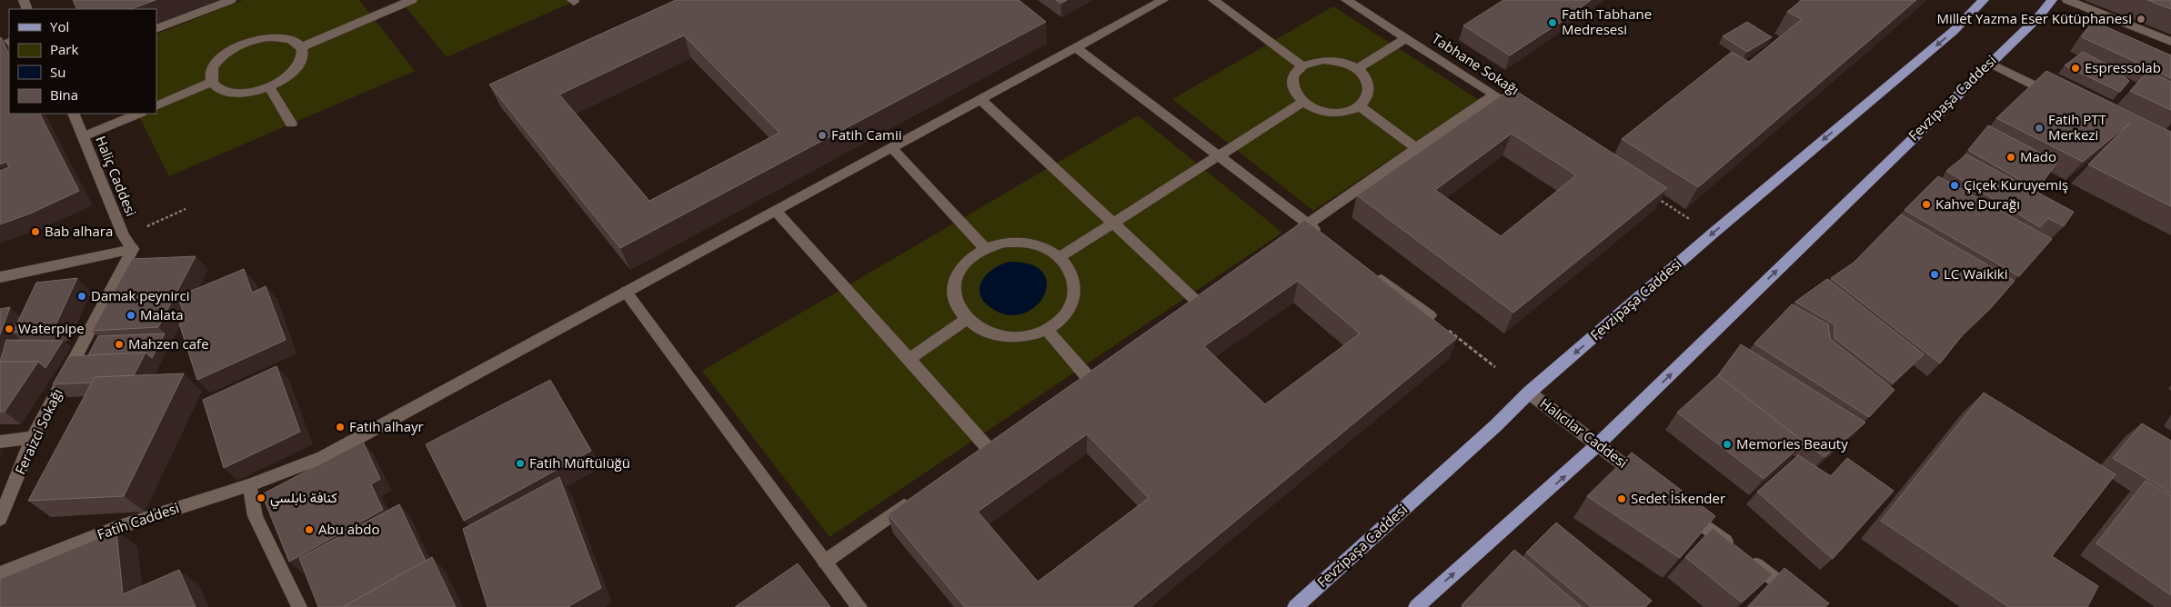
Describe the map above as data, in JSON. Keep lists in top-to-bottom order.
{
  "streets": {
    "main road": ["Fevzipaşa Caddesi"],
    "street": [
      "Tabhane Sokağı",
      "Haliç Caddesi",
      "Feraizci Sokağı",
      "Halıcılar Caddesi",
      "Fatih Caddesi"
    ]
  },
  "crossings": [
    ["Fevzipaşa Caddesi", "Halıcılar Caddesi"],
    ["Haliç Caddesi", "Feraizci Sokağı"]
  ],
  "places": [
    "Millet Yazma Eser Kütüphanesi",
    "Fatih Tabhane Medresesi",
    "Espressolab",
    "Fatih PTT Merkezi",
    "Fatih Camii",
    "Mado",
    "Çiçek Kuruyemiş",
    "Kahve Durağı",
    "Bab alhara",
    "LC Waikiki",
    "Damak peynirci",
    "Malata",
    "Waterpipe",
    "Mahzen cafe",
    "Fatih alhayr",
    "Memories Beauty",
    "Fatih Müftülüğü",
    "كنافة نابلسي",
    "Sedet İskender",
    "Abu abdo"
  ],
  "legend": [
    "Yol",
    "Park",
    "Su",
    "Bina"
  ]
}
